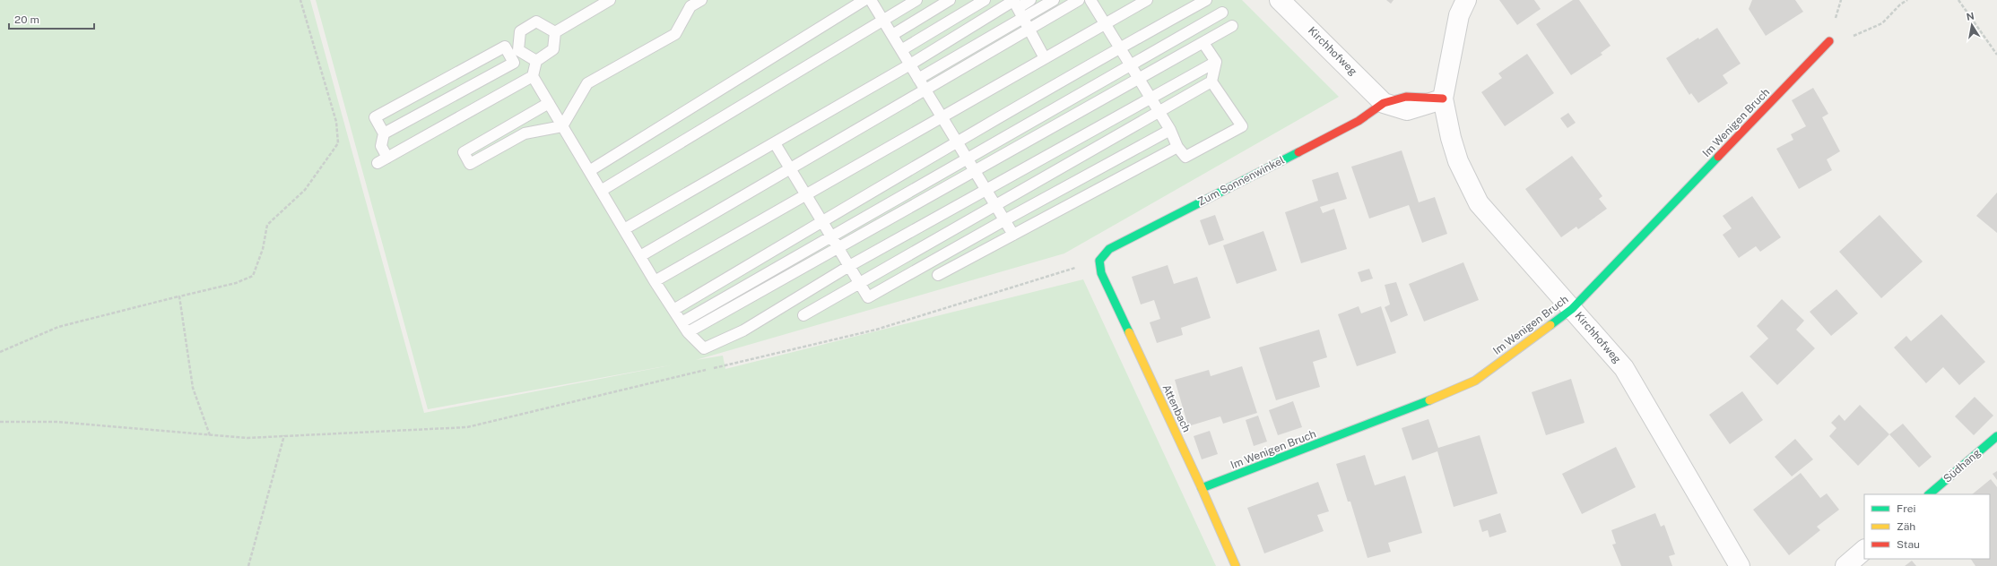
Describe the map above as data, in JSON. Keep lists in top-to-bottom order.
{
  "streets": {
    "street": [
      "Kirchhofweg",
      "Im Wenigen Bruch",
      "Zum Sonnenwinkel",
      "Attenbach",
      "Südhang"
    ]
  },
  "crossings": [
    ["Kirchhofweg", "Im Wenigen Bruch"],
    ["Kirchhofweg", "Zum Sonnenwinkel"],
    ["Im Wenigen Bruch", "Attenbach"],
    ["Zum Sonnenwinkel", "Attenbach"]
  ],
  "legend": ["Frei", "Zäh", "Stau"],
  "scale_bar": "20 m",
  "north": "top"
}
